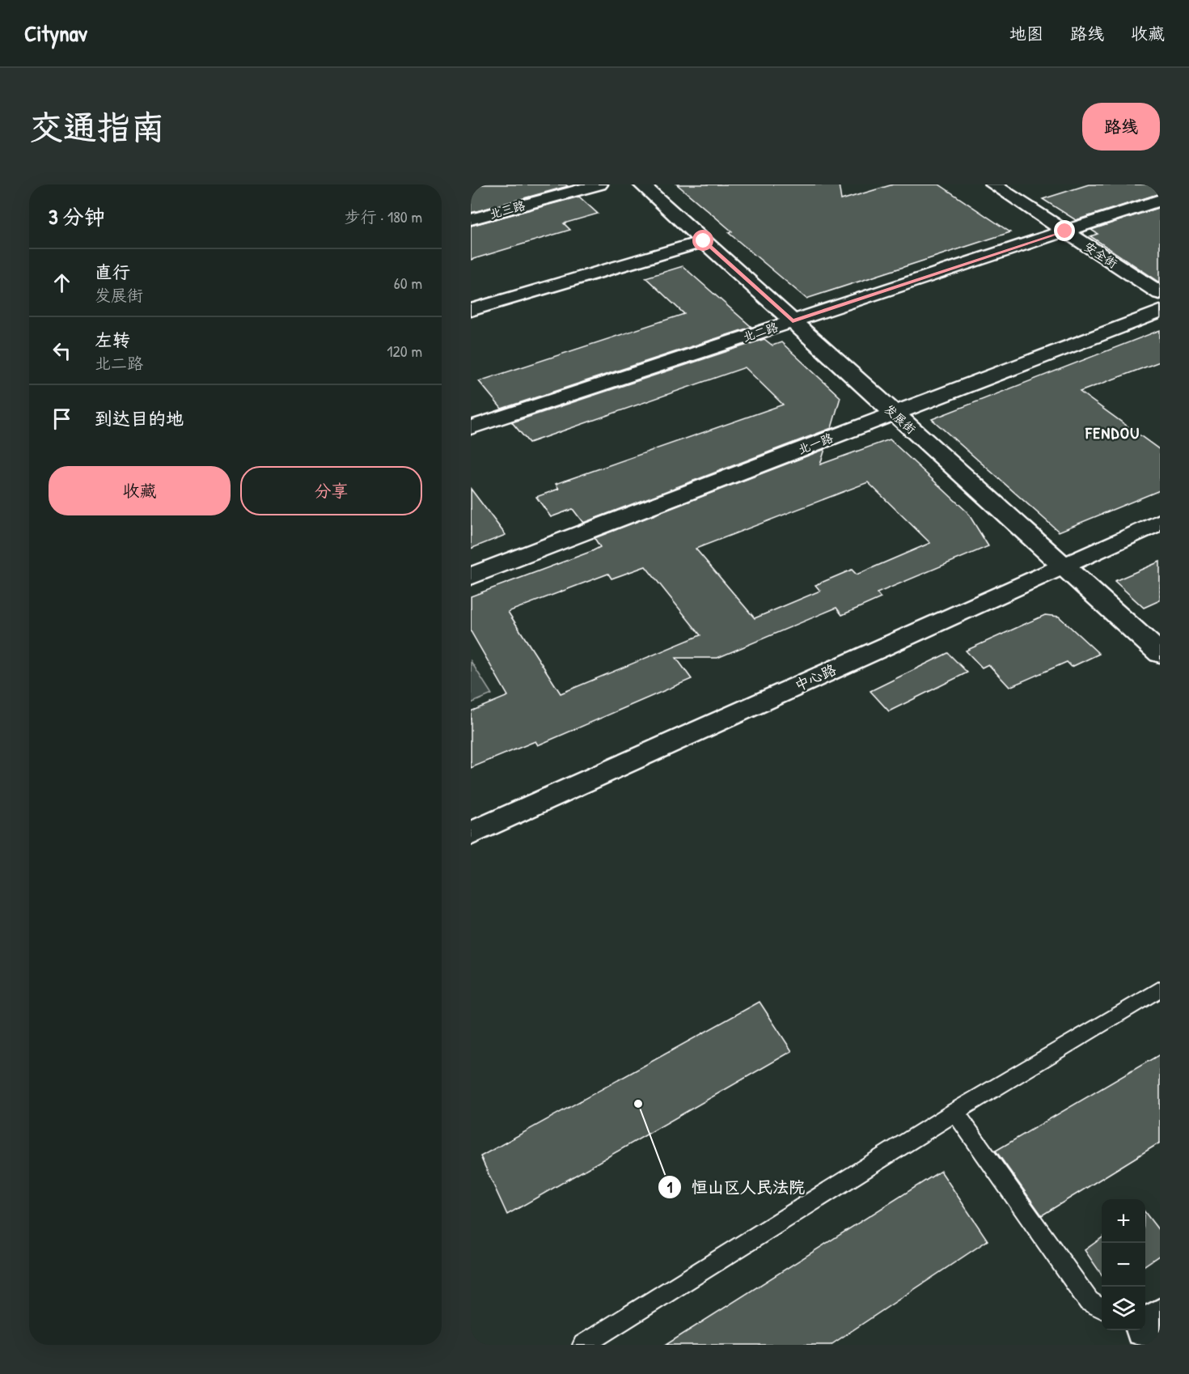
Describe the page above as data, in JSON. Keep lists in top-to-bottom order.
{
  "streets": {
    "street": [
      "北三路",
      "安全街",
      "北二路",
      "发展街",
      "北一路",
      "中心路"
    ]
  },
  "crossings": [
    ["安全街", "北二路"],
    ["北二路", "发展街"],
    ["发展街", "北一路"],
    ["发展街", "中心路"]
  ],
  "districts": ["FENDOU"],
  "places": ["恒山区人民法院"],
  "page": {
    "header": "Citynav",
    "nav": ["地图", "路线", "收藏"],
    "buttons": [
      "路线",
      ["收藏", "分享"]
    ],
    "title": "交通指南",
    "heading": ["3 分钟", "步行 · 180 m"],
    "list": [
      ["直行", "发展街", "60 m"],
      ["左转", "北二路", "120 m"],
      "到达目的地"
    ],
    "map_buttons": ["+", "−"]
  }
}
